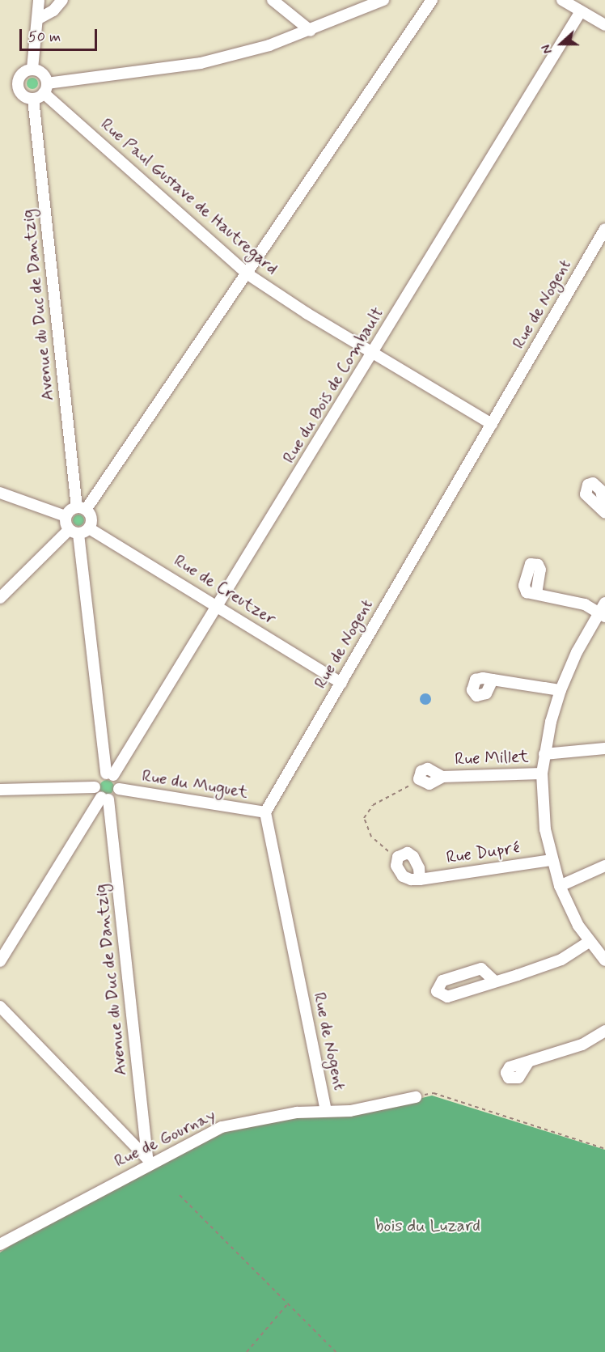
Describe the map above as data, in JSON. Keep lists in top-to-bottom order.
{
  "streets": {
    "street": [
      "Rue Paul Gustave de Hautregard",
      "Rue de Nogent",
      "Avenue du Duc de Dantzig",
      "Rue du Bois de Combault",
      "Rue de Creutzer",
      "Rue Millet",
      "Rue du Muguet",
      "Rue Dupré",
      "Rue de Gournay"
    ]
  },
  "crossings": [
    ["Rue Paul Gustave de Hautregard", "Rue de Nogent"],
    ["Rue Paul Gustave de Hautregard", "Avenue du Duc de Dantzig"],
    ["Rue Paul Gustave de Hautregard", "Rue du Bois de Combault"],
    ["Rue de Nogent", "Rue de Creutzer"],
    ["Rue de Nogent", "Rue du Muguet"],
    ["Rue de Nogent", "Rue de Gournay"],
    ["Avenue du Duc de Dantzig", "Rue du Bois de Combault"],
    ["Avenue du Duc de Dantzig", "Rue de Creutzer"],
    ["Avenue du Duc de Dantzig", "Rue du Muguet"],
    ["Avenue du Duc de Dantzig", "Rue de Gournay"],
    ["Rue du Bois de Combault", "Rue de Creutzer"],
    ["Rue du Bois de Combault", "Rue du Muguet"]
  ],
  "parks": ["bois du Luzard"],
  "scale_bar": "50 m",
  "north": "left"
}
